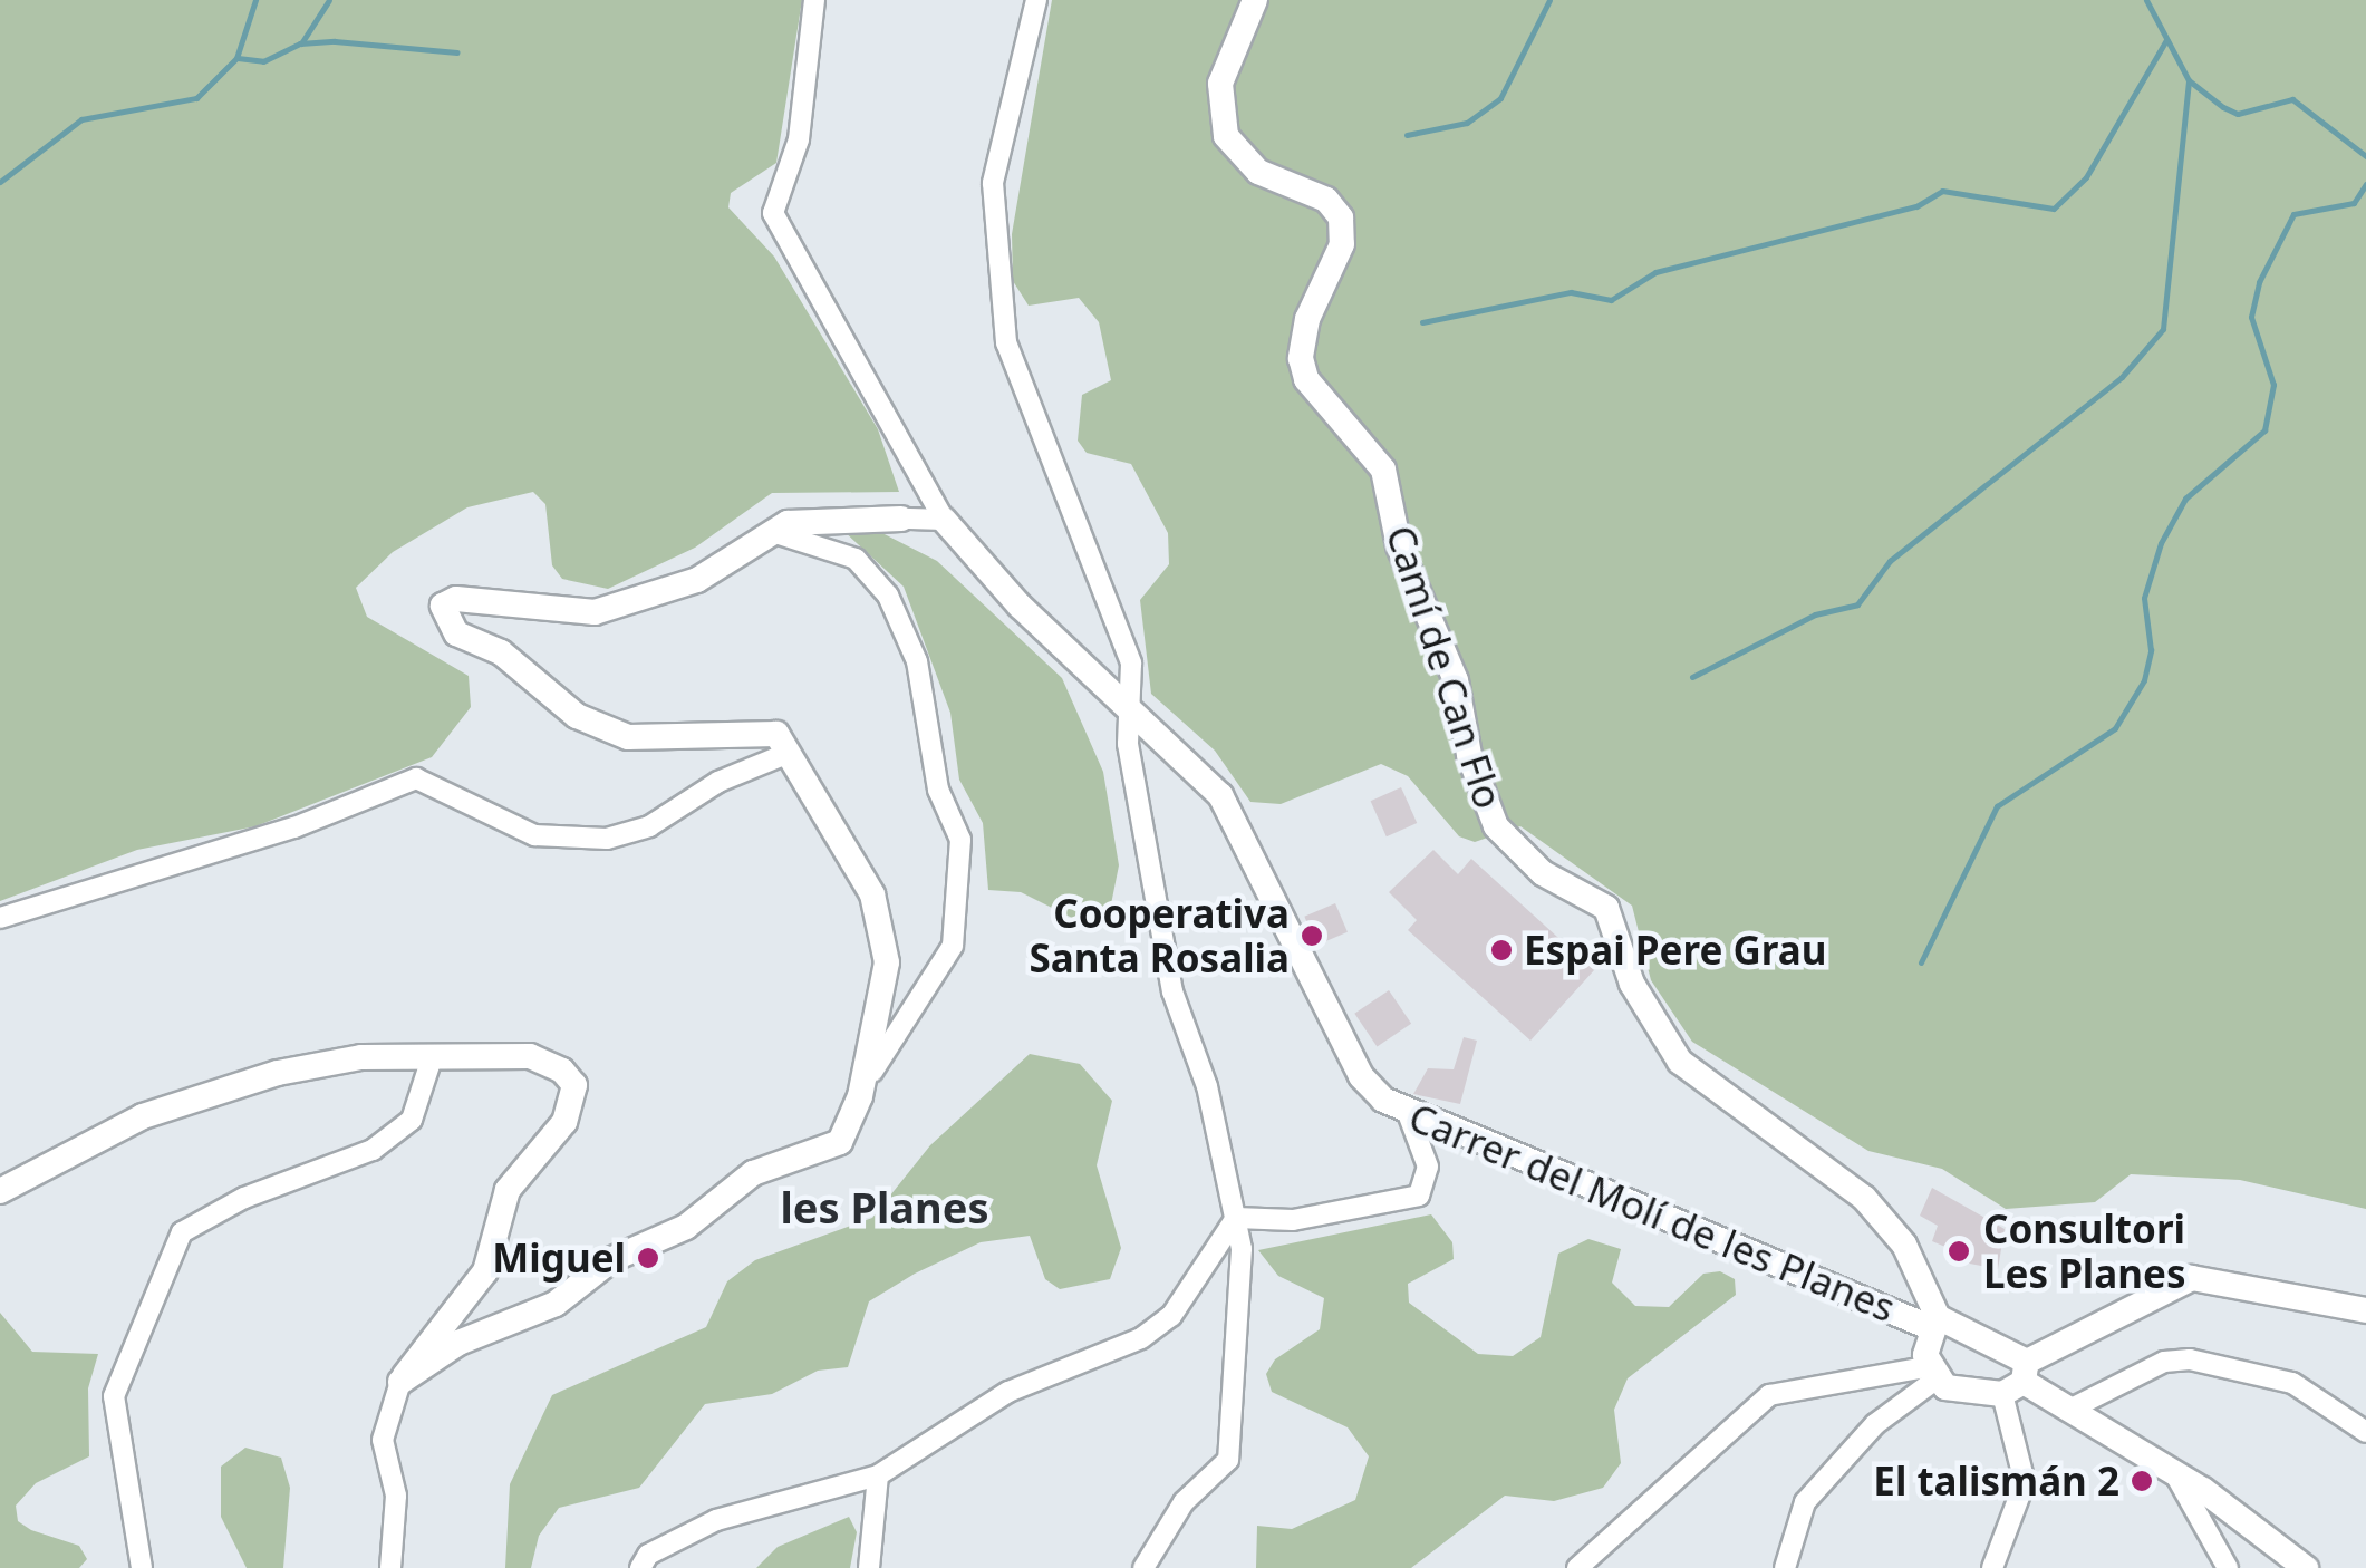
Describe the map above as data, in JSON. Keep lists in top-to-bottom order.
{
  "streets": {
    "street": ["Camí de Can Flo", "Carrer del Molí de les Planes"]
  },
  "crossings": [
    ["Camí de Can Flo", "Carrer del Molí de les Planes"]
  ],
  "districts": ["les Planes"],
  "places": [
    "Cooperativa Santa Rosalia",
    "Espai Pere Grau",
    "Consultori Les Planes",
    "Miguel",
    "El talismán 2"
  ]
}
